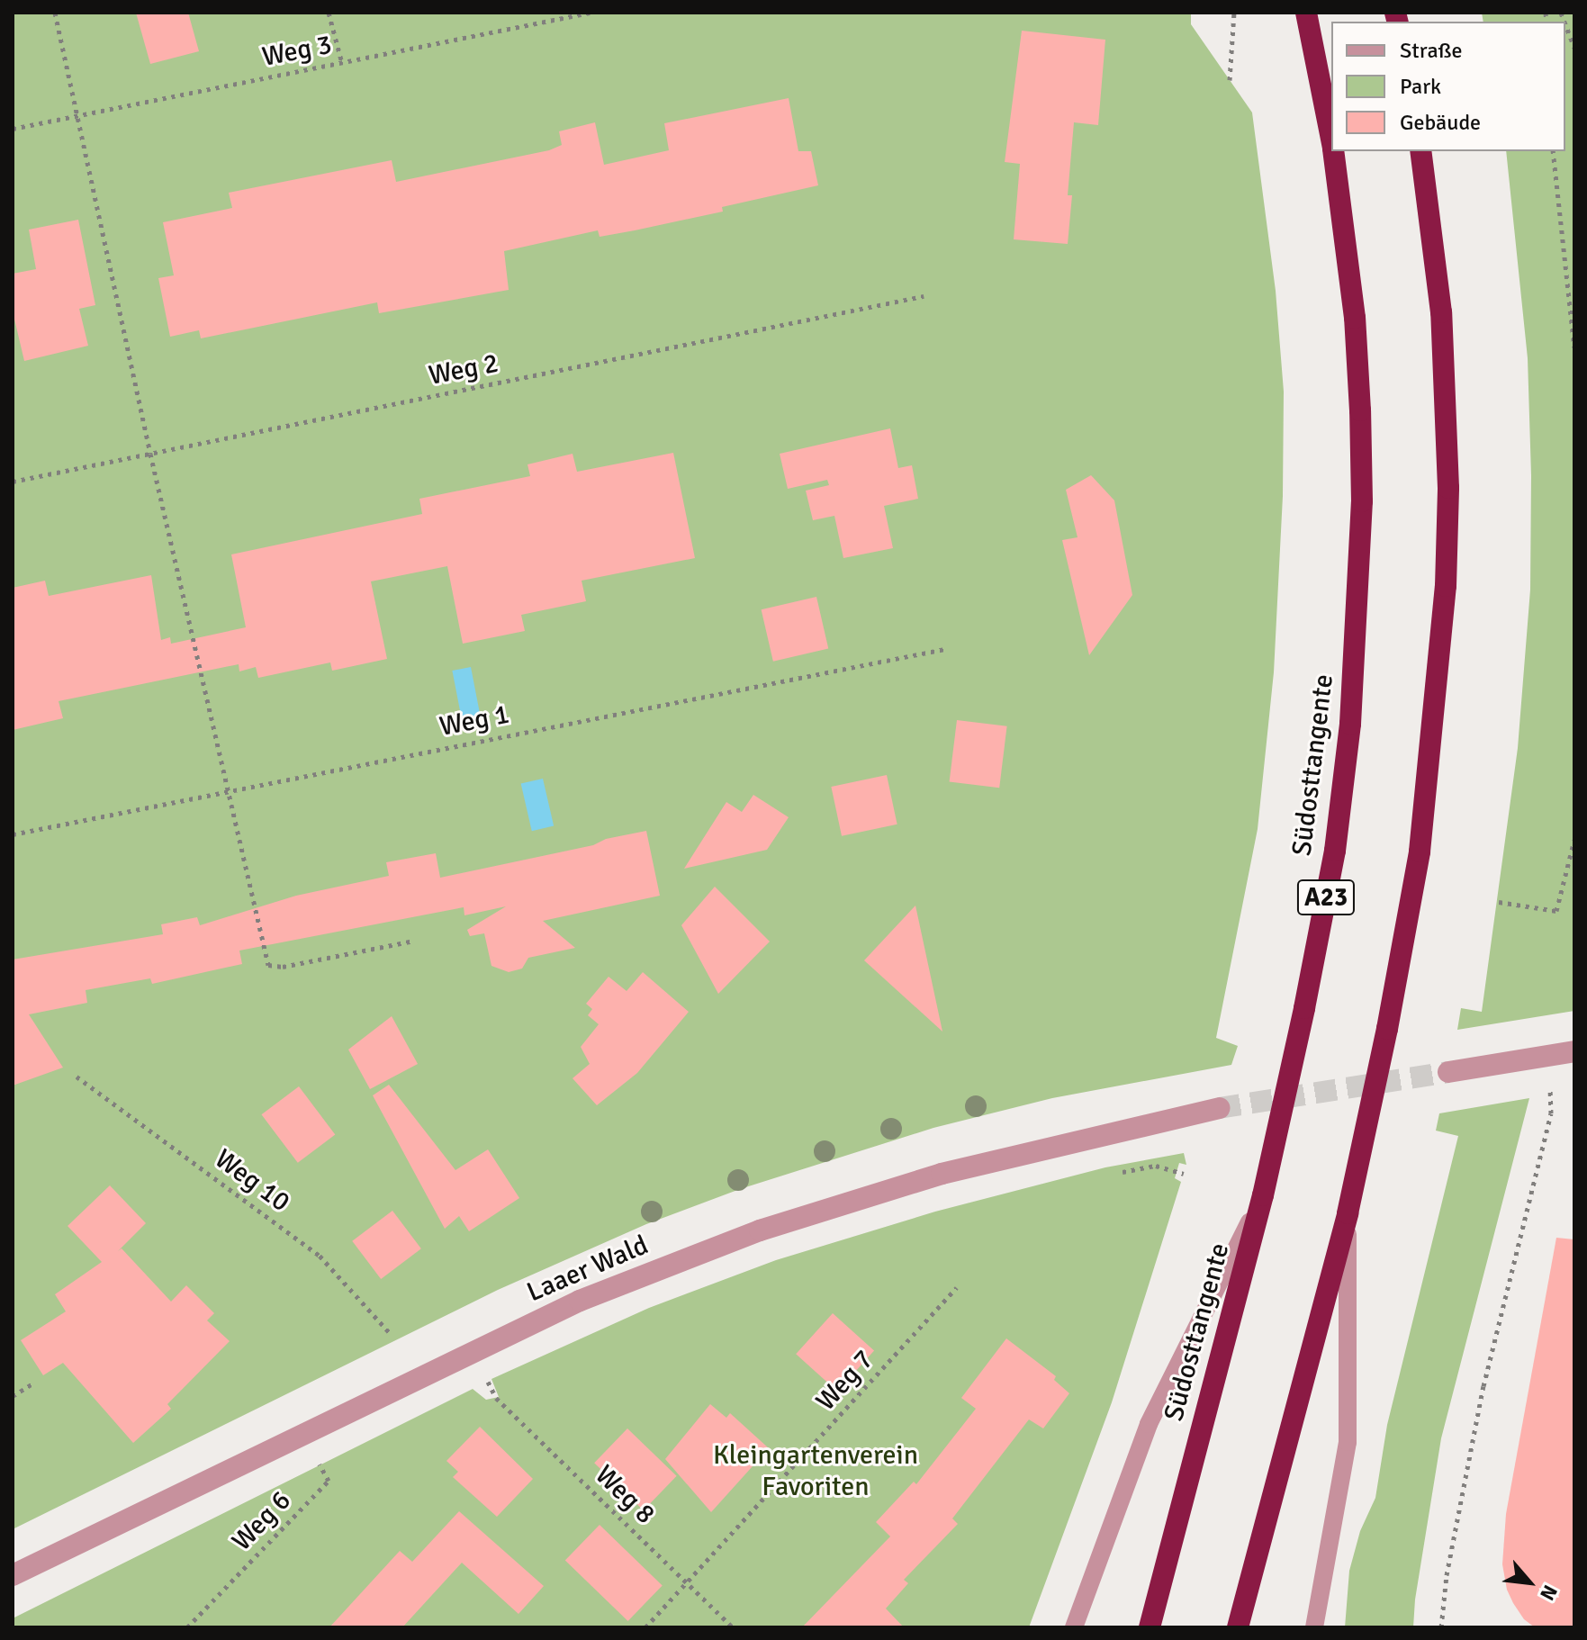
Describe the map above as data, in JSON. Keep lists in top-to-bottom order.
{
  "streets": {
    "highway": ["Südosttangente", "A23"],
    "street": ["Laaer Wald"],
    "path": [
      "Weg 3",
      "Weg 2",
      "Weg 1",
      "Weg 10",
      "Weg 7",
      "Weg 8",
      "Weg 6"
    ]
  },
  "crossings": [
    ["Laaer Wald", "Weg 6"],
    ["Weg 7", "Weg 8"]
  ],
  "parks": ["Kleingartenverein Favoriten"],
  "legend": ["Straße", "Park", "Gebäude"],
  "north": "bottom right"
}
